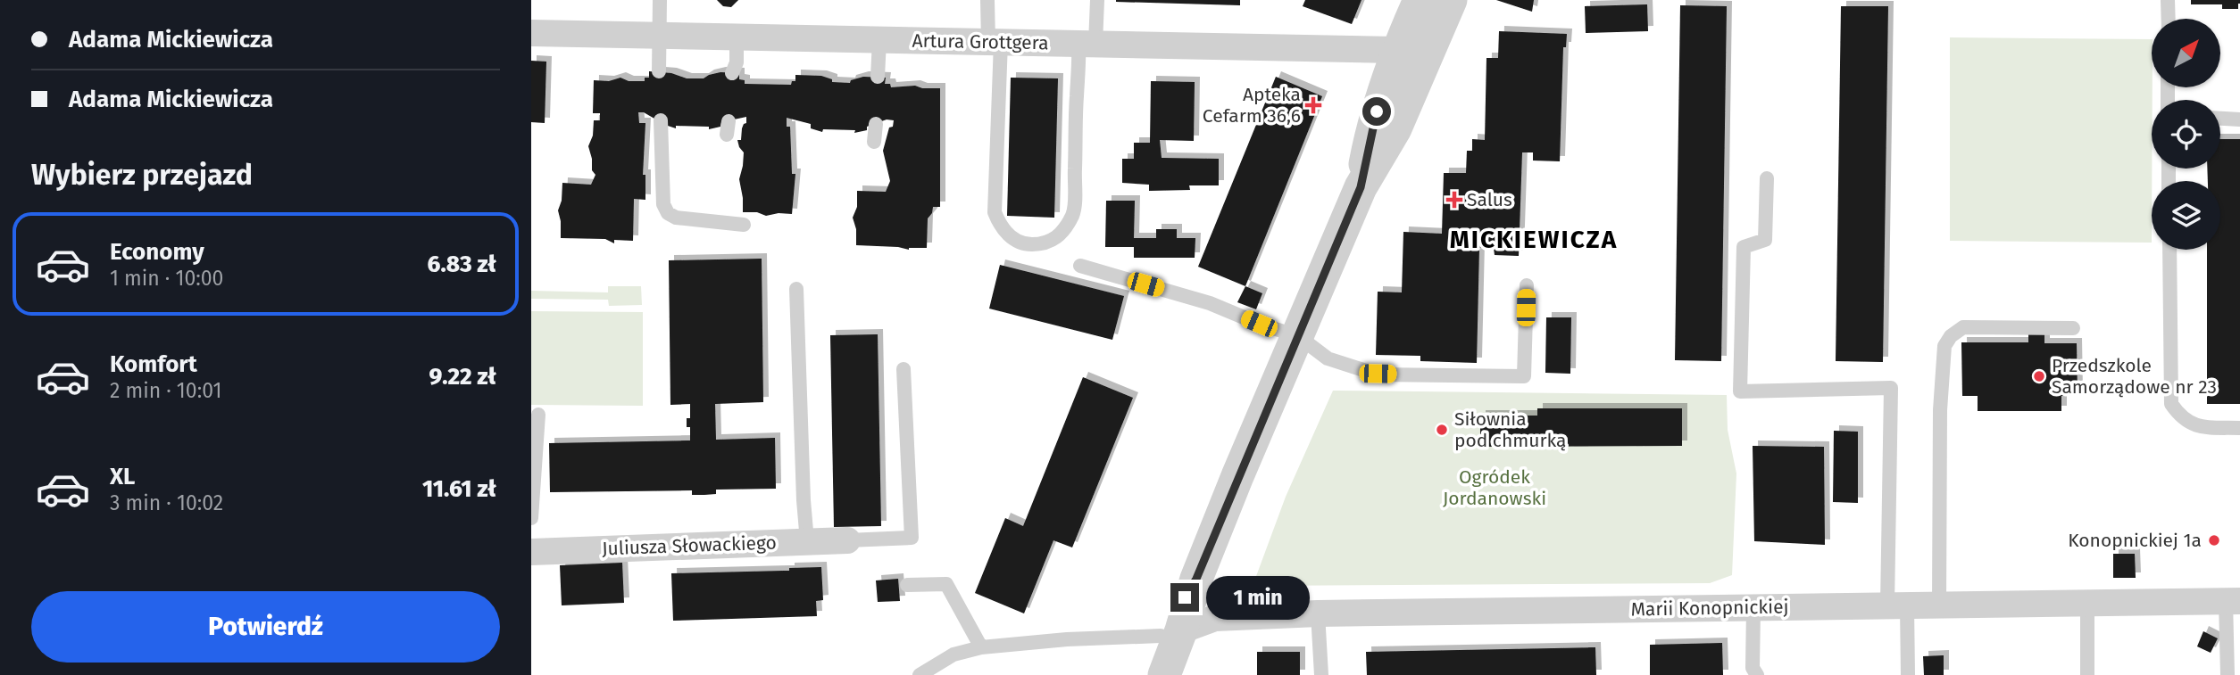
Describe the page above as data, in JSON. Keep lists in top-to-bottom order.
{
  "streets": {
    "street": ["Artura Grottgera", "Juliusza Słowackiego", "Marii Konopnickiej"]
  },
  "districts": ["MICKIEWICZA"],
  "parks": ["Ogródek Jordanowski"],
  "places": {
    "health": ["Apteka Cefarm 36,6", "Salus"],
    "other": ["Przedszkole Samorządowe nr 23", "Siłownia pod chmurką", "Konopnickiej 1a"]
  },
  "north": "top right",
  "page": {
    "banner": ["Adama Mickiewicza", "Adama Mickiewicza"],
    "heading": "Wybierz przejazd",
    "list": [
      {
        "name": "Economy",
        "note": "1 min · 10:00",
        "value": "6.83 zł"
      },
      {
        "name": "Komfort",
        "note": "2 min · 10:01",
        "value": "9.22 zł"
      },
      {
        "name": "XL",
        "note": "3 min · 10:02",
        "value": "11.61 zł"
      }
    ],
    "bubble": "1 min",
    "buttons": "Potwierdź"
  }
}
